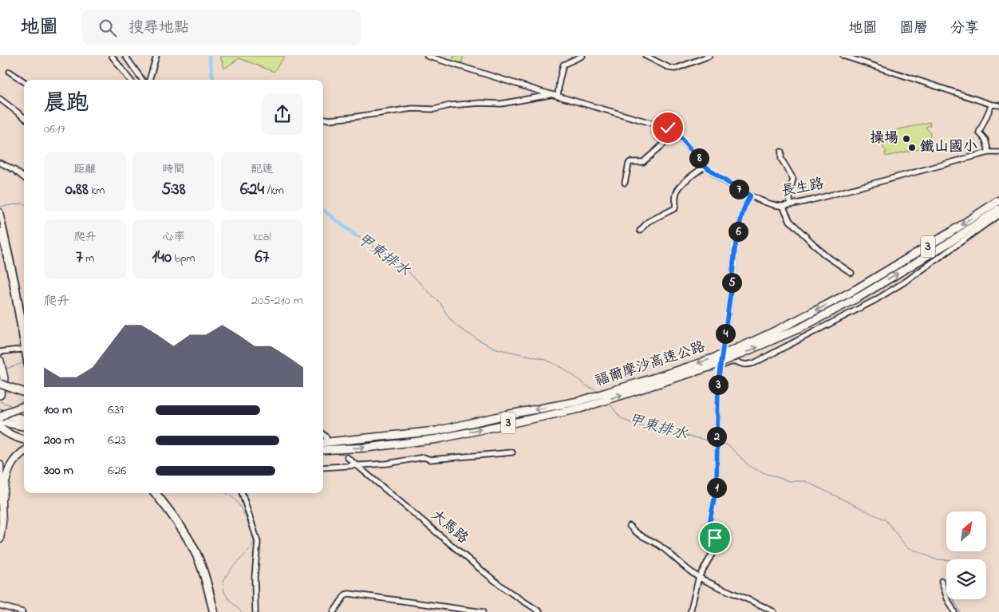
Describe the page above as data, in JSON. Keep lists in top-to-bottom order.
{
  "streets": {
    "highway": ["3", "福爾摩沙高速公路"],
    "street": ["長生路", "大馬路"]
  },
  "water": ["甲東排水"],
  "places": ["操場", "鐵山國小"],
  "north": "top right",
  "page": {
    "header": "地圖",
    "search": "搜尋地點",
    "nav": ["地圖", "圖層", "分享"],
    "heading": ["晨跑", "06:17"],
    "stats": [
      ["距離", "0.88 km"],
      ["時間", "5:38"],
      ["配速", "6:24 /km"],
      ["爬升", "7 m"],
      ["心率", "140 bpm"],
      ["kcal", "67"]
    ],
    "pins": [
      "8",
      "7",
      "6",
      "5",
      "4",
      "3",
      "2",
      "1"
    ],
    "chart": ["爬升", "205–210 m"],
    "list": [
      {
        "name": "100 m",
        "note": "6:39"
      },
      {
        "name": "200 m",
        "note": "6:23"
      },
      {
        "name": "300 m",
        "note": "6:26"
      }
    ]
  }
}
